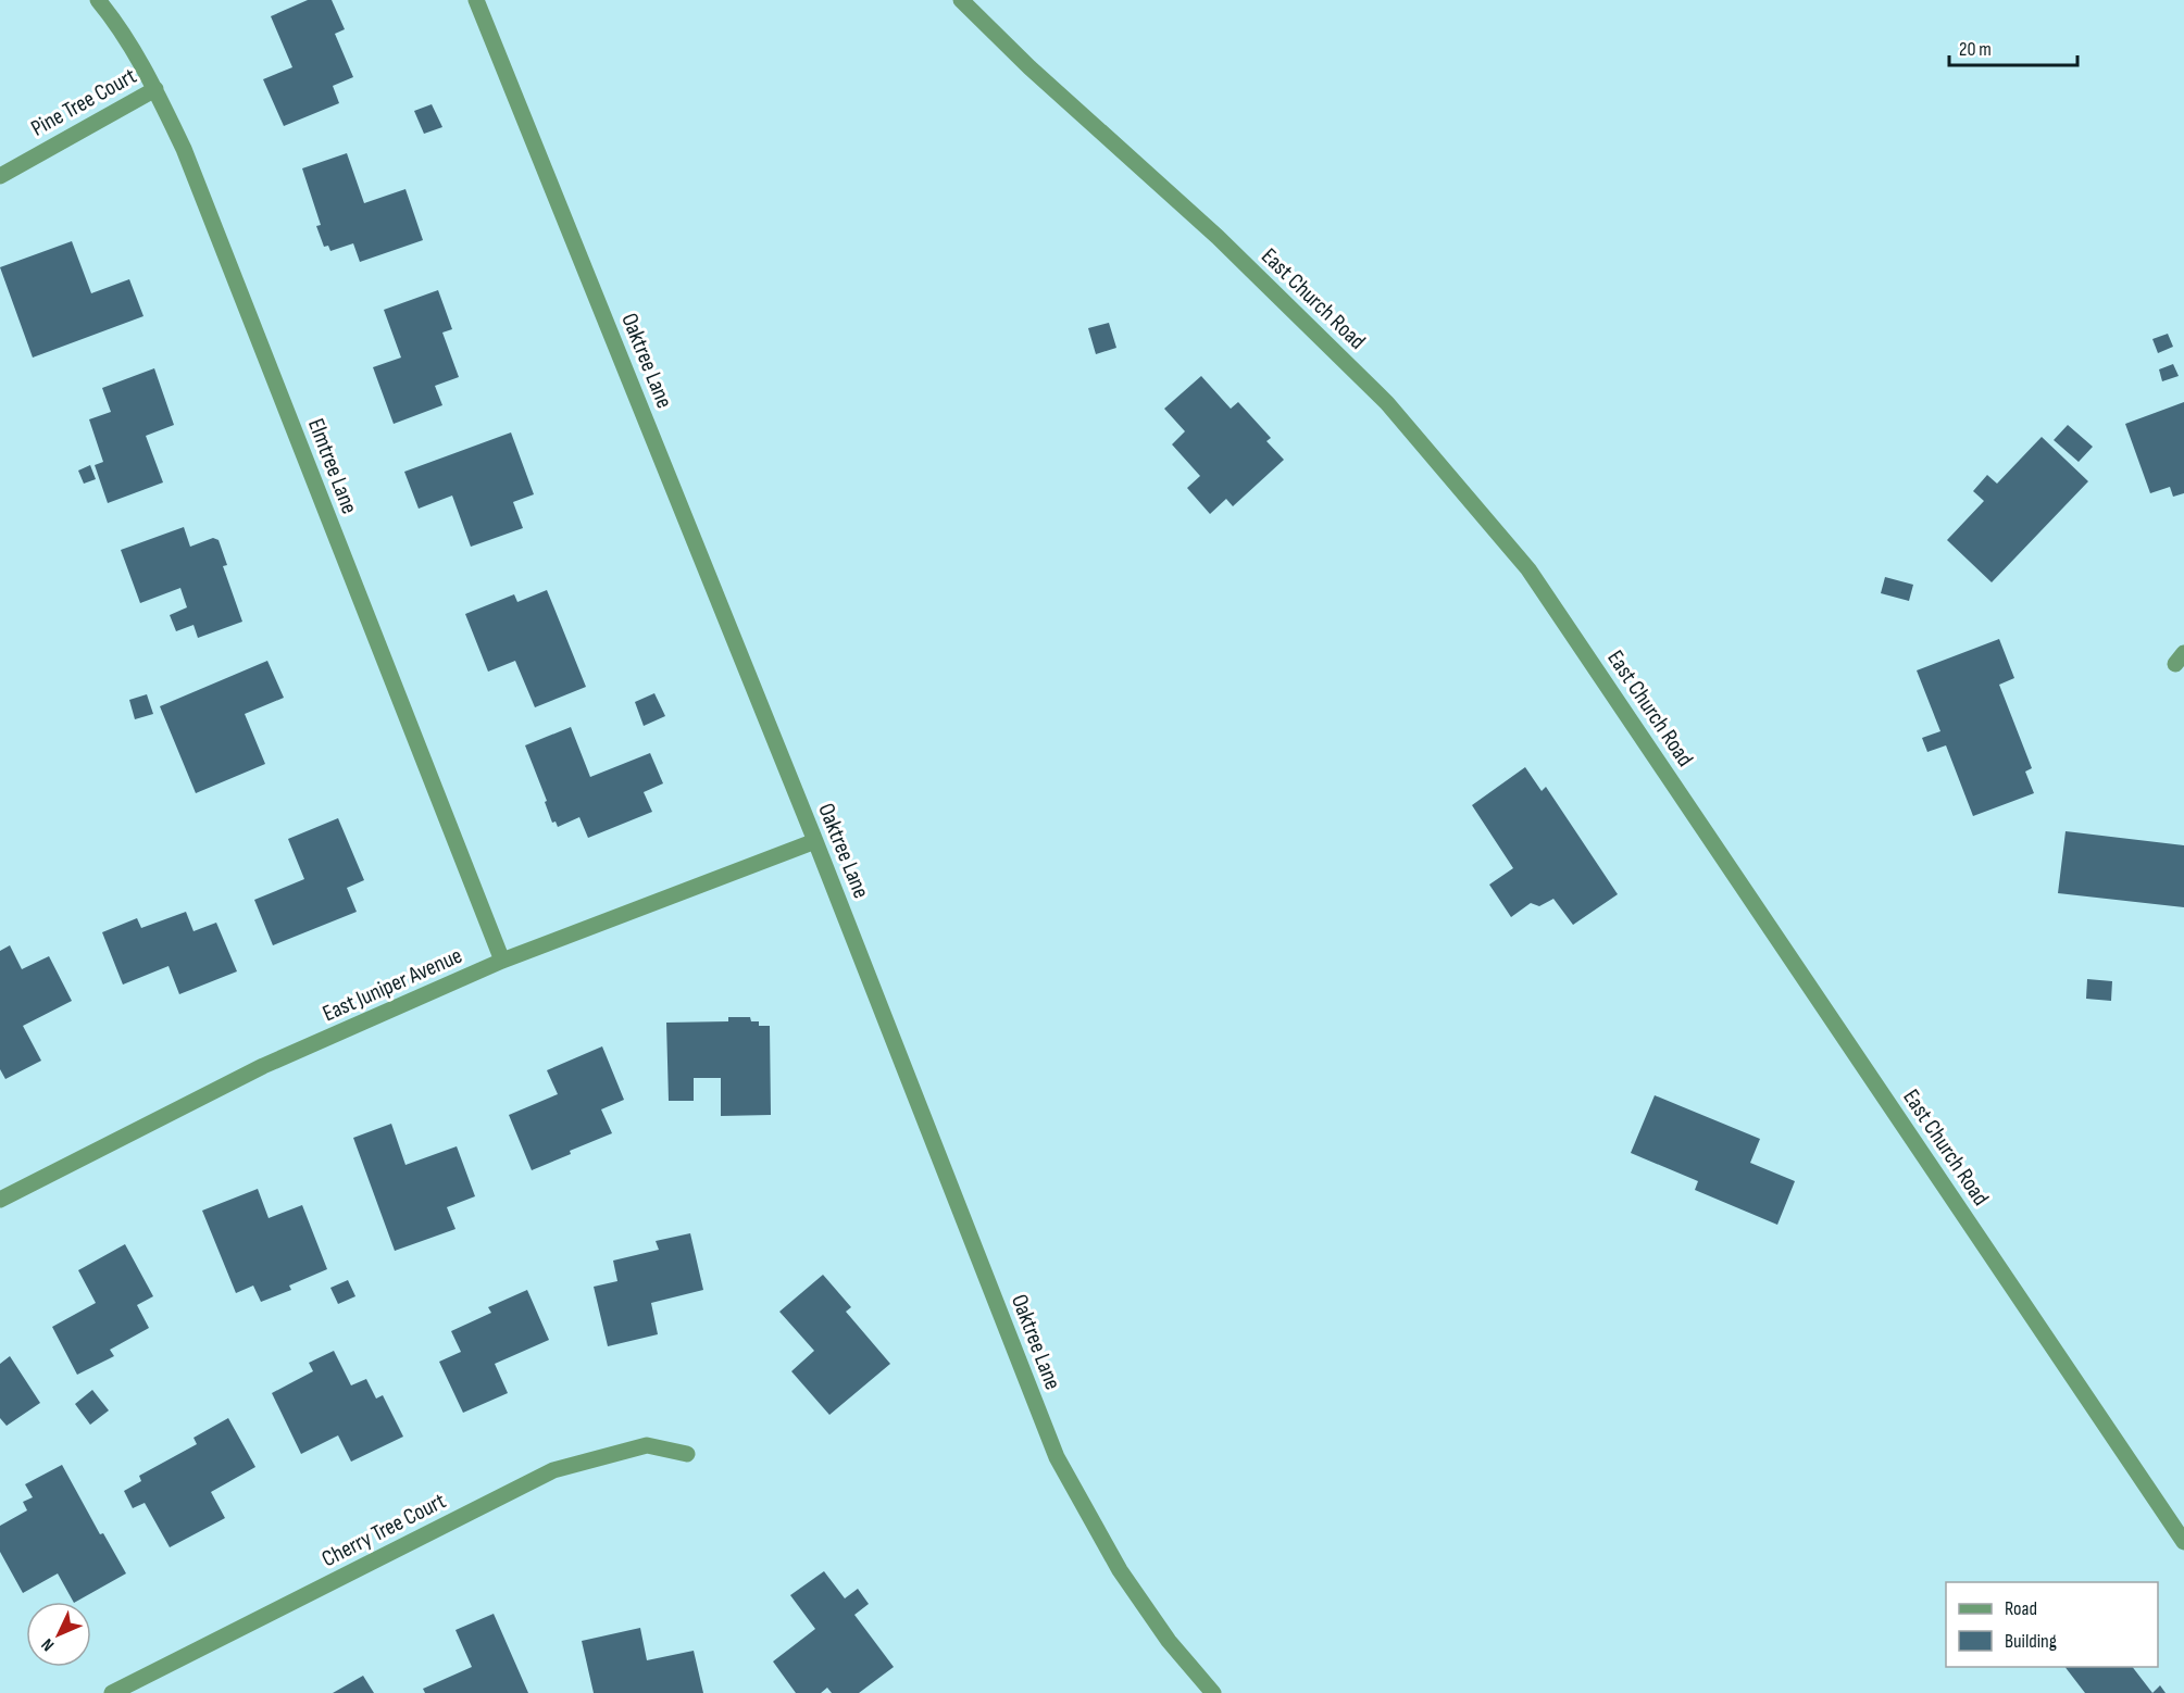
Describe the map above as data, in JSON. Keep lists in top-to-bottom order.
{
  "streets": {
    "street": [
      "Pine Tree Court",
      "East Church Road",
      "Oaktree Lane",
      "Elmtree Lane",
      "East Juniper Avenue",
      "Cherry Tree Court"
    ]
  },
  "crossings": [
    ["Pine Tree Court", "Elmtree Lane"],
    ["Oaktree Lane", "East Juniper Avenue"],
    ["Elmtree Lane", "East Juniper Avenue"]
  ],
  "legend": ["Road", "Building"],
  "scale_bar": "20 m",
  "north": "bottom left"
}
